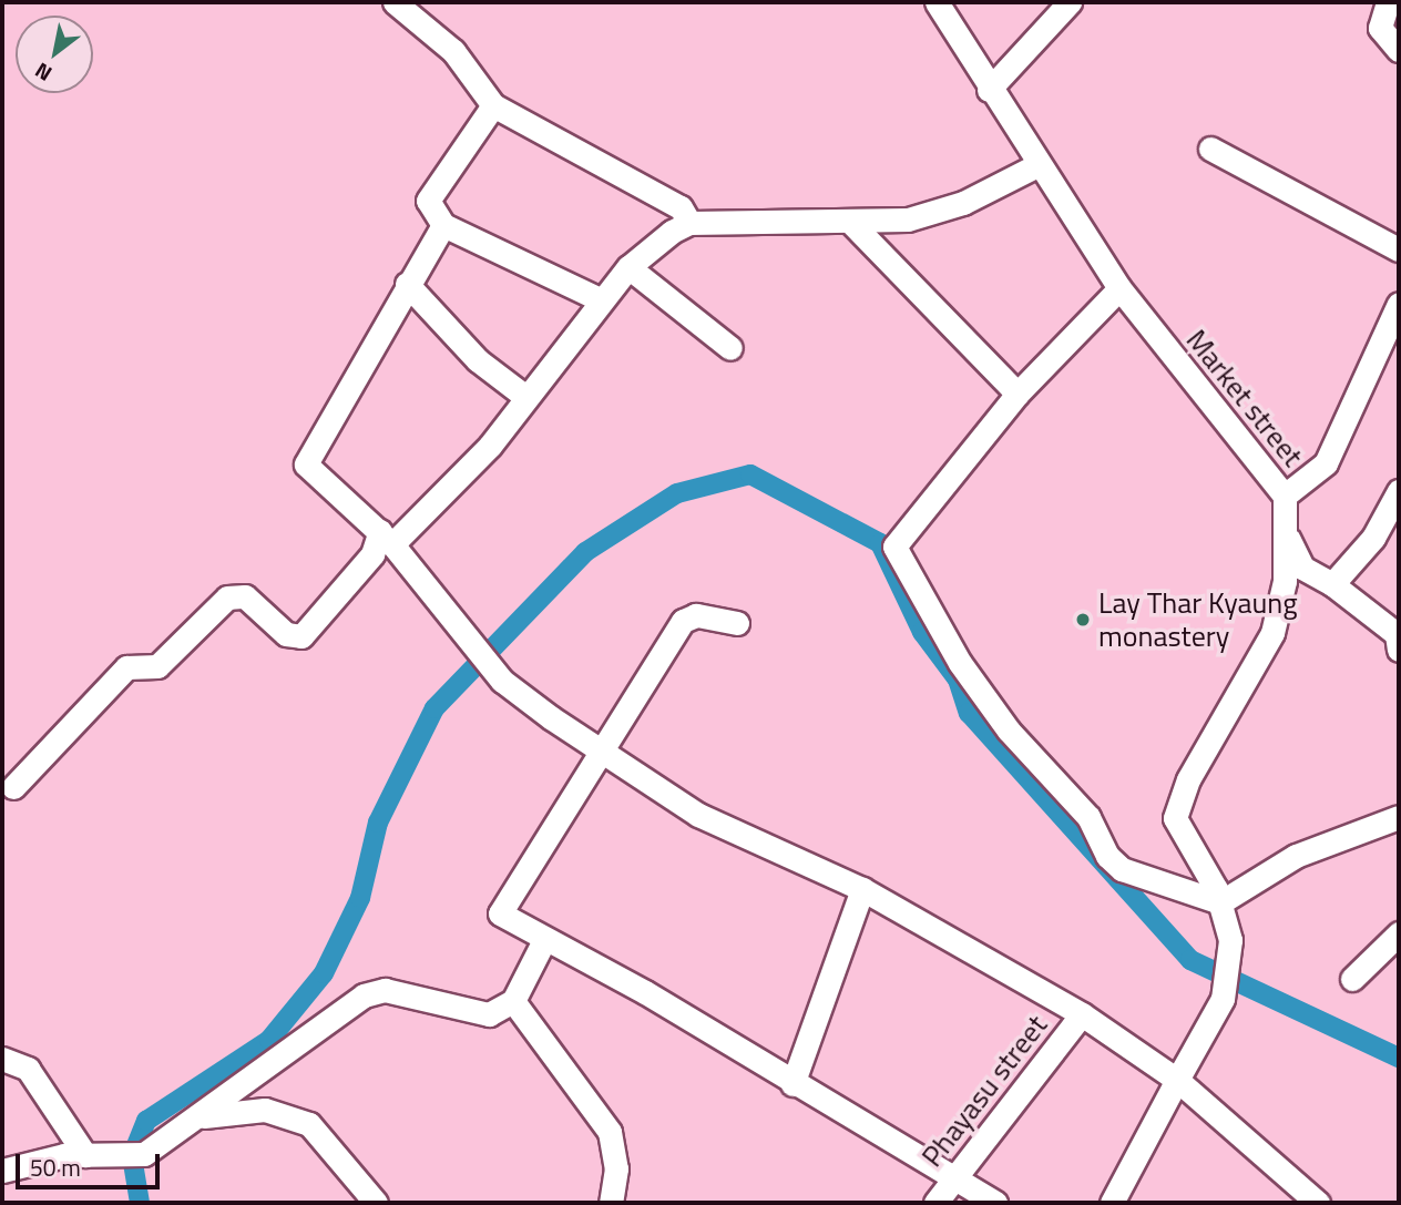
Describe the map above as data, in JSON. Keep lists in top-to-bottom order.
{
  "streets": {
    "street": ["Market street", "Phayasu street"]
  },
  "places": ["Lay Thar Kyaung monastery"],
  "scale_bar": "50 m",
  "north": "bottom left"
}
